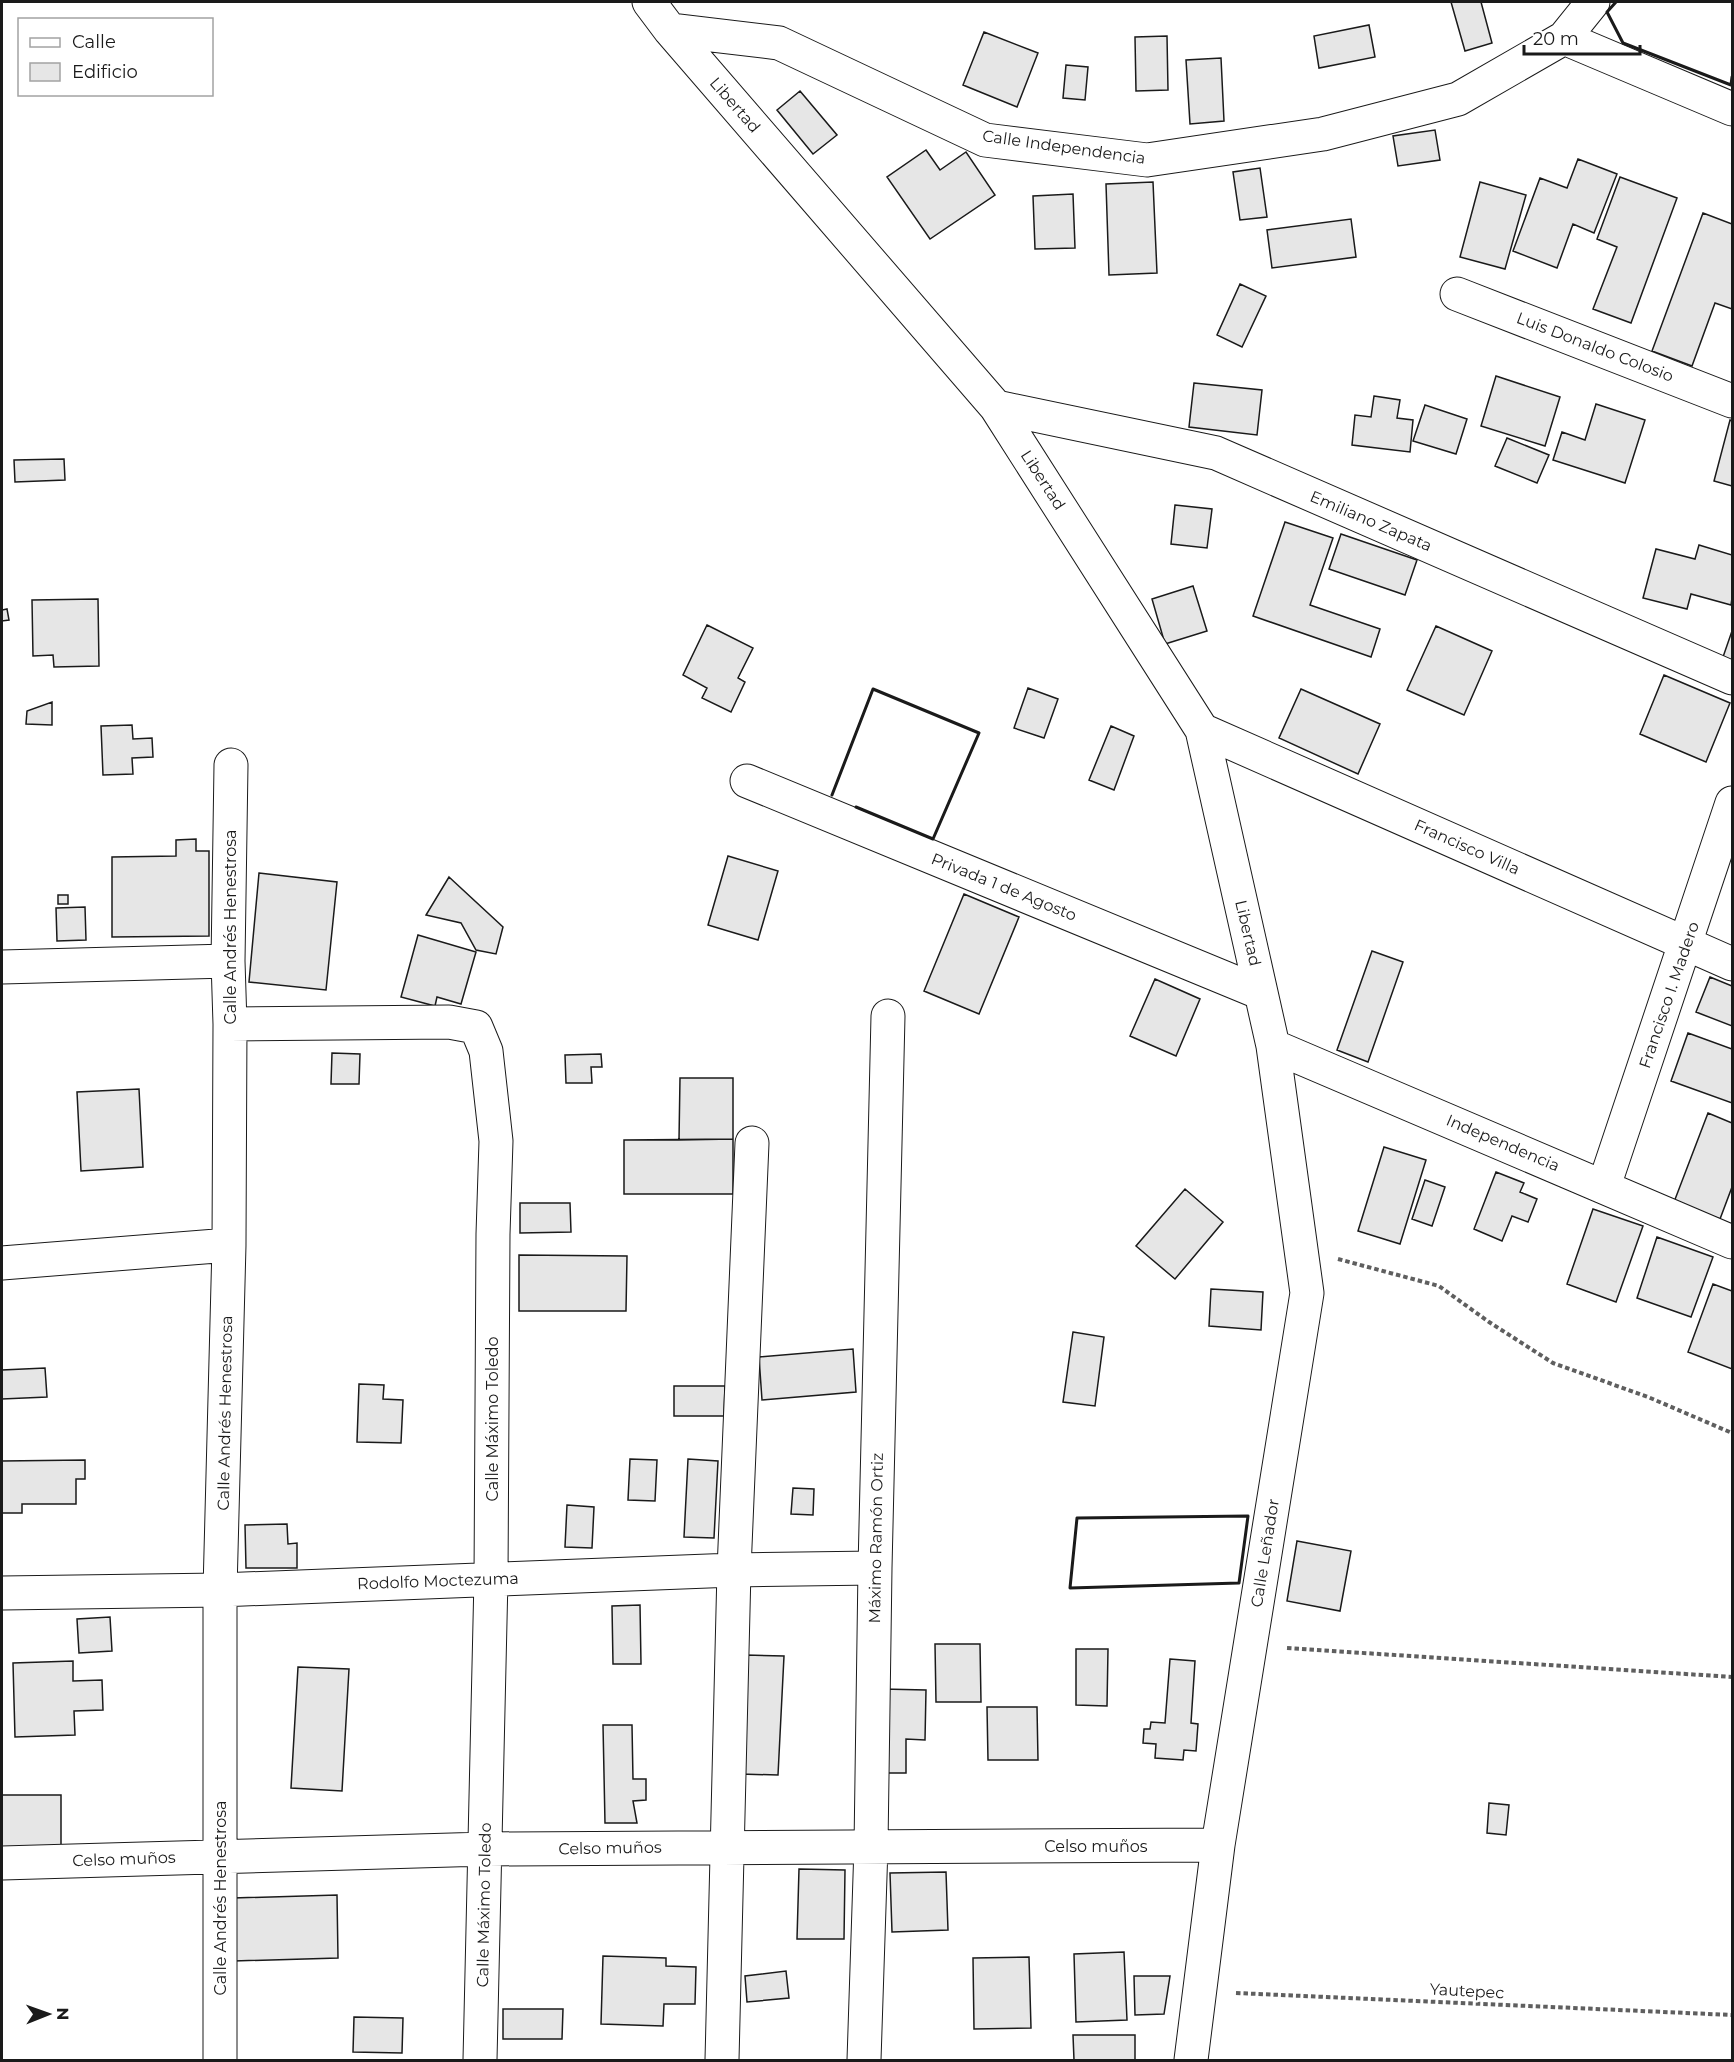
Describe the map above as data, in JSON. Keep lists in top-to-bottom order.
{
  "streets": {
    "street": [
      "Libertad",
      "Calle Independencia",
      "Luis Donaldo Colosio",
      "Emiliano Zapata",
      "Francisco Villa",
      "Privada 1 de Agosto",
      "Calle Andrés Henestrosa",
      "Francisco I. Madero",
      "Independencia",
      "Calle Máximo Toledo",
      "Máximo Ramón Ortiz",
      "Calle Leñador",
      "Rodolfo Moctezuma",
      "Celso muños"
    ],
    "path": ["Yautepec"]
  },
  "crossings": [
    ["Libertad", "Calle Independencia"],
    ["Libertad", "Emiliano Zapata"],
    ["Libertad", "Francisco Villa"],
    ["Libertad", "Privada 1 de Agosto"],
    ["Libertad", "Independencia"],
    ["Libertad", "Calle Leñador"],
    ["Francisco Villa", "Francisco I. Madero"],
    ["Calle Andrés Henestrosa", "Calle Máximo Toledo"],
    ["Calle Andrés Henestrosa", "Rodolfo Moctezuma"],
    ["Calle Andrés Henestrosa", "Celso muños"],
    ["Francisco I. Madero", "Independencia"],
    ["Independencia", "Calle Leñador"],
    ["Calle Máximo Toledo", "Rodolfo Moctezuma"],
    ["Calle Máximo Toledo", "Celso muños"],
    ["Máximo Ramón Ortiz", "Rodolfo Moctezuma"],
    ["Máximo Ramón Ortiz", "Celso muños"],
    ["Calle Leñador", "Celso muños"],
    ["Calle Leñador", "Yautepec"]
  ],
  "legend": ["Calle", "Edificio"],
  "scale_bar": "20 m",
  "north": "right"
}
